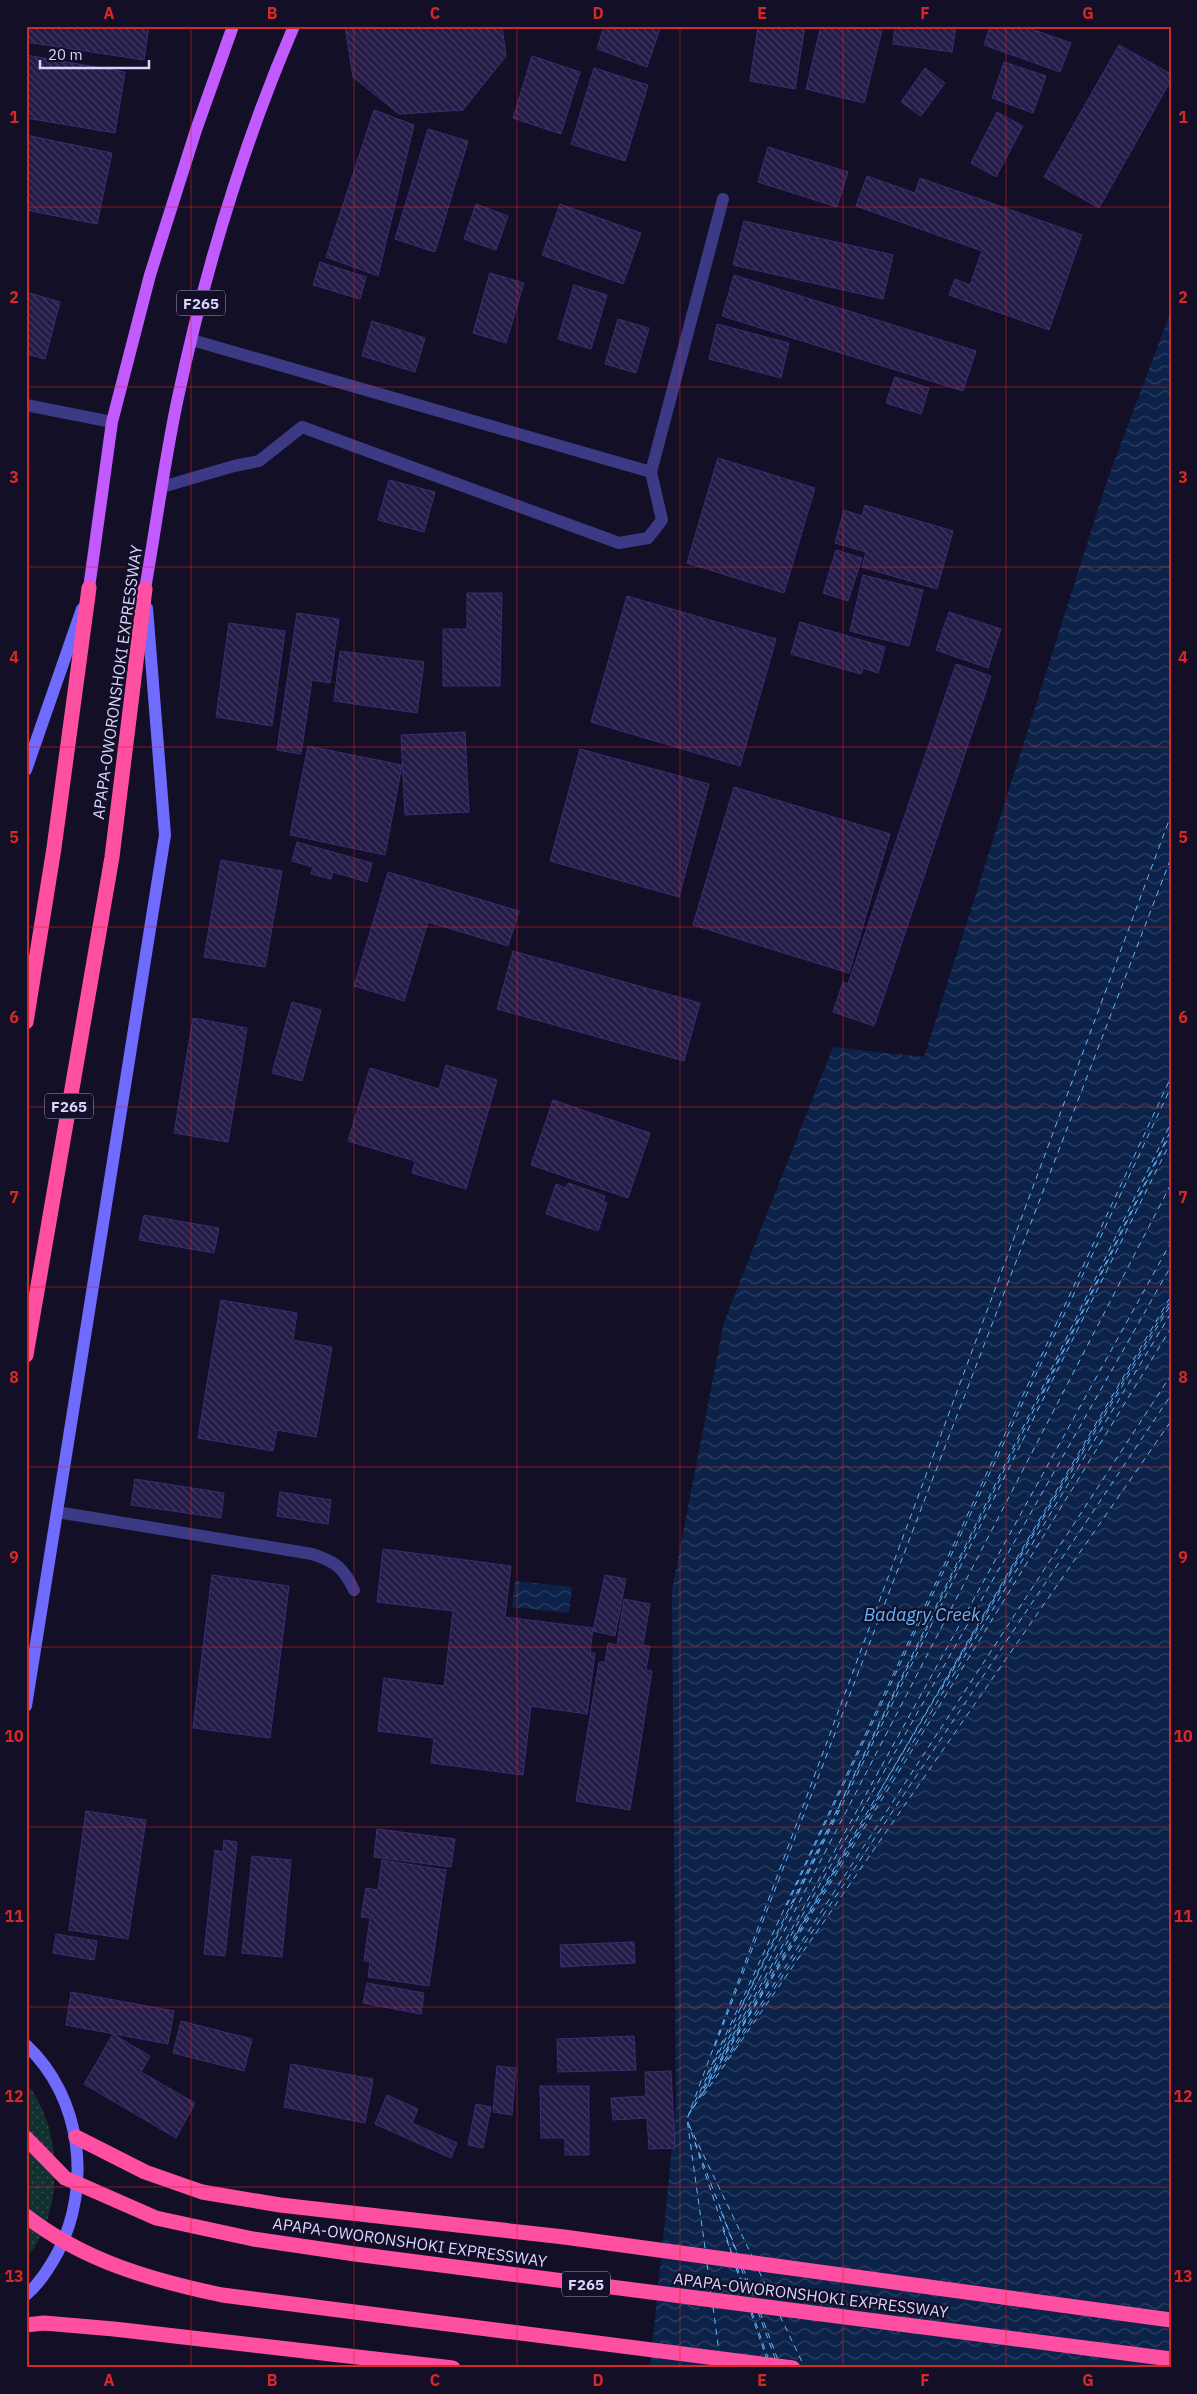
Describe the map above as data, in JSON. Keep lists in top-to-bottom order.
{
  "streets": {
    "highway": ["F265", "APAPA-OWORONSHOKI EXPRESSWAY"]
  },
  "water": ["Badagry Creek"],
  "scale_bar": "20 m",
  "grid": {
    "columns": [
      "A",
      "B",
      "C",
      "D",
      "E",
      "F",
      "G"
    ],
    "rows": [
      "1",
      "2",
      "3",
      "4",
      "5",
      "6",
      "7",
      "8",
      "9",
      "10",
      "11",
      "12",
      "13"
    ]
  }
}
